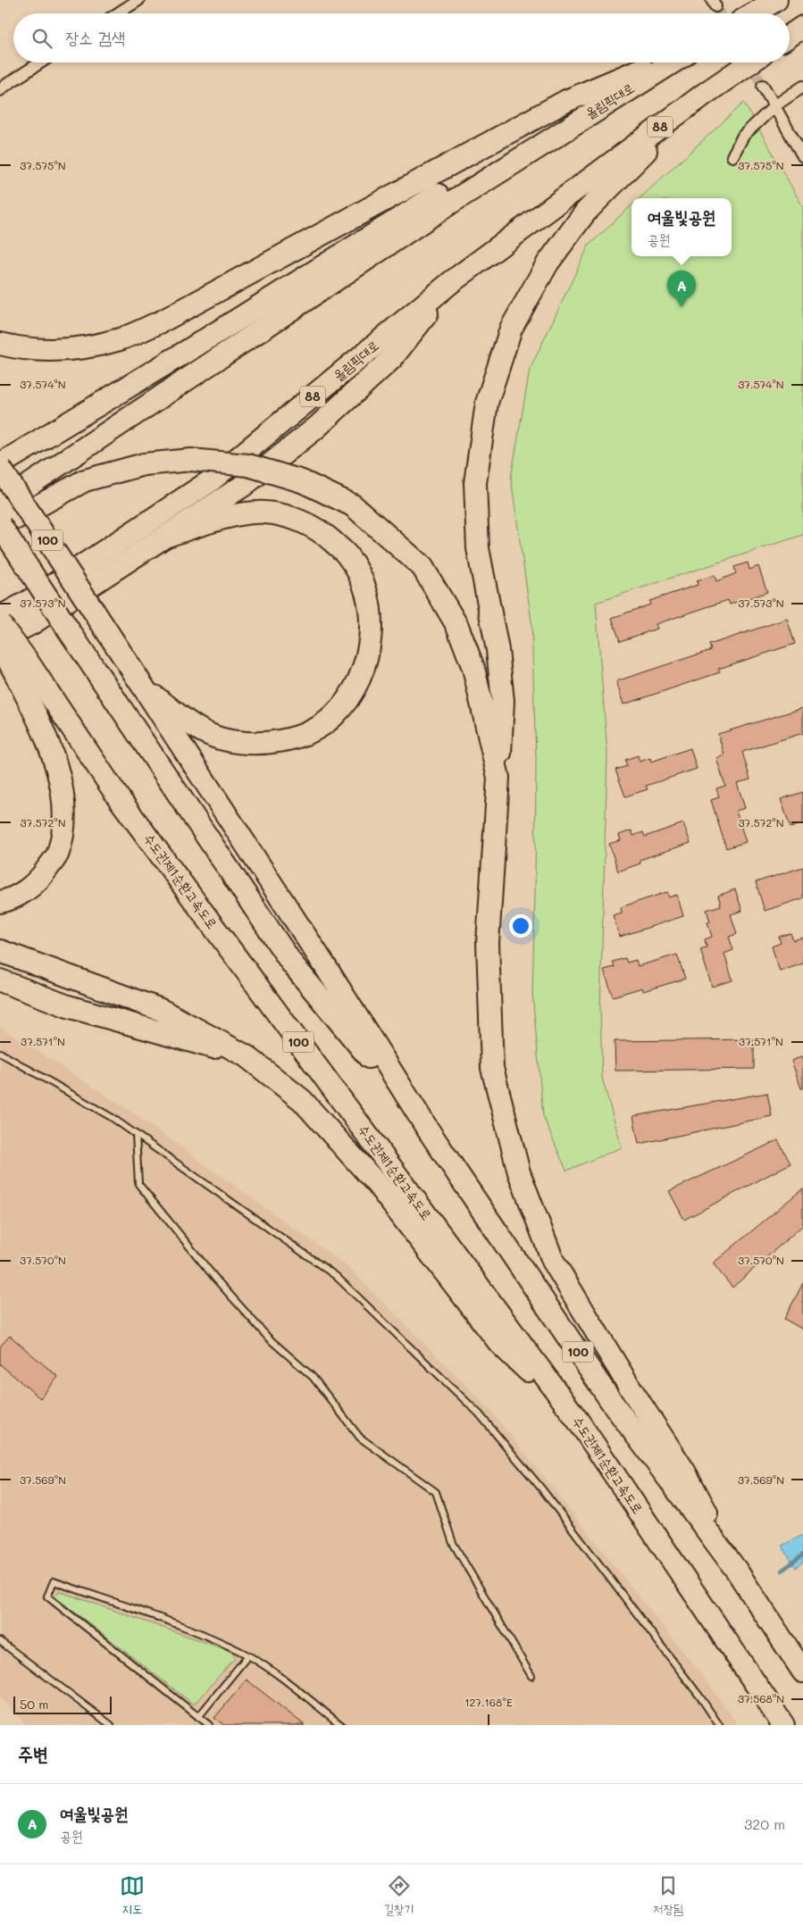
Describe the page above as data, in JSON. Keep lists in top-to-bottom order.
{
  "streets": {
    "highway": [
      "올림픽대로",
      "88",
      "100",
      "수도권제1순환고속도로"
    ]
  },
  "scale_bar": "50 m",
  "page": {
    "search": "장소 검색",
    "popup": ["여울빛공원", "공원"],
    "pins": "A",
    "scale": "50 m",
    "heading": "주변",
    "list": [
      {
        "mark": "A",
        "name": "여울빛공원",
        "note": "공원",
        "value": "320 m"
      }
    ],
    "nav": ["지도", "길찾기", "저장됨"]
  },
  "coordinates": [
    "37.575°N",
    "37.574°N",
    "37.573°N",
    "37.572°N",
    "37.571°N",
    "37.570°N",
    "37.569°N",
    "37.568°N",
    "127.168°E"
  ]
}
